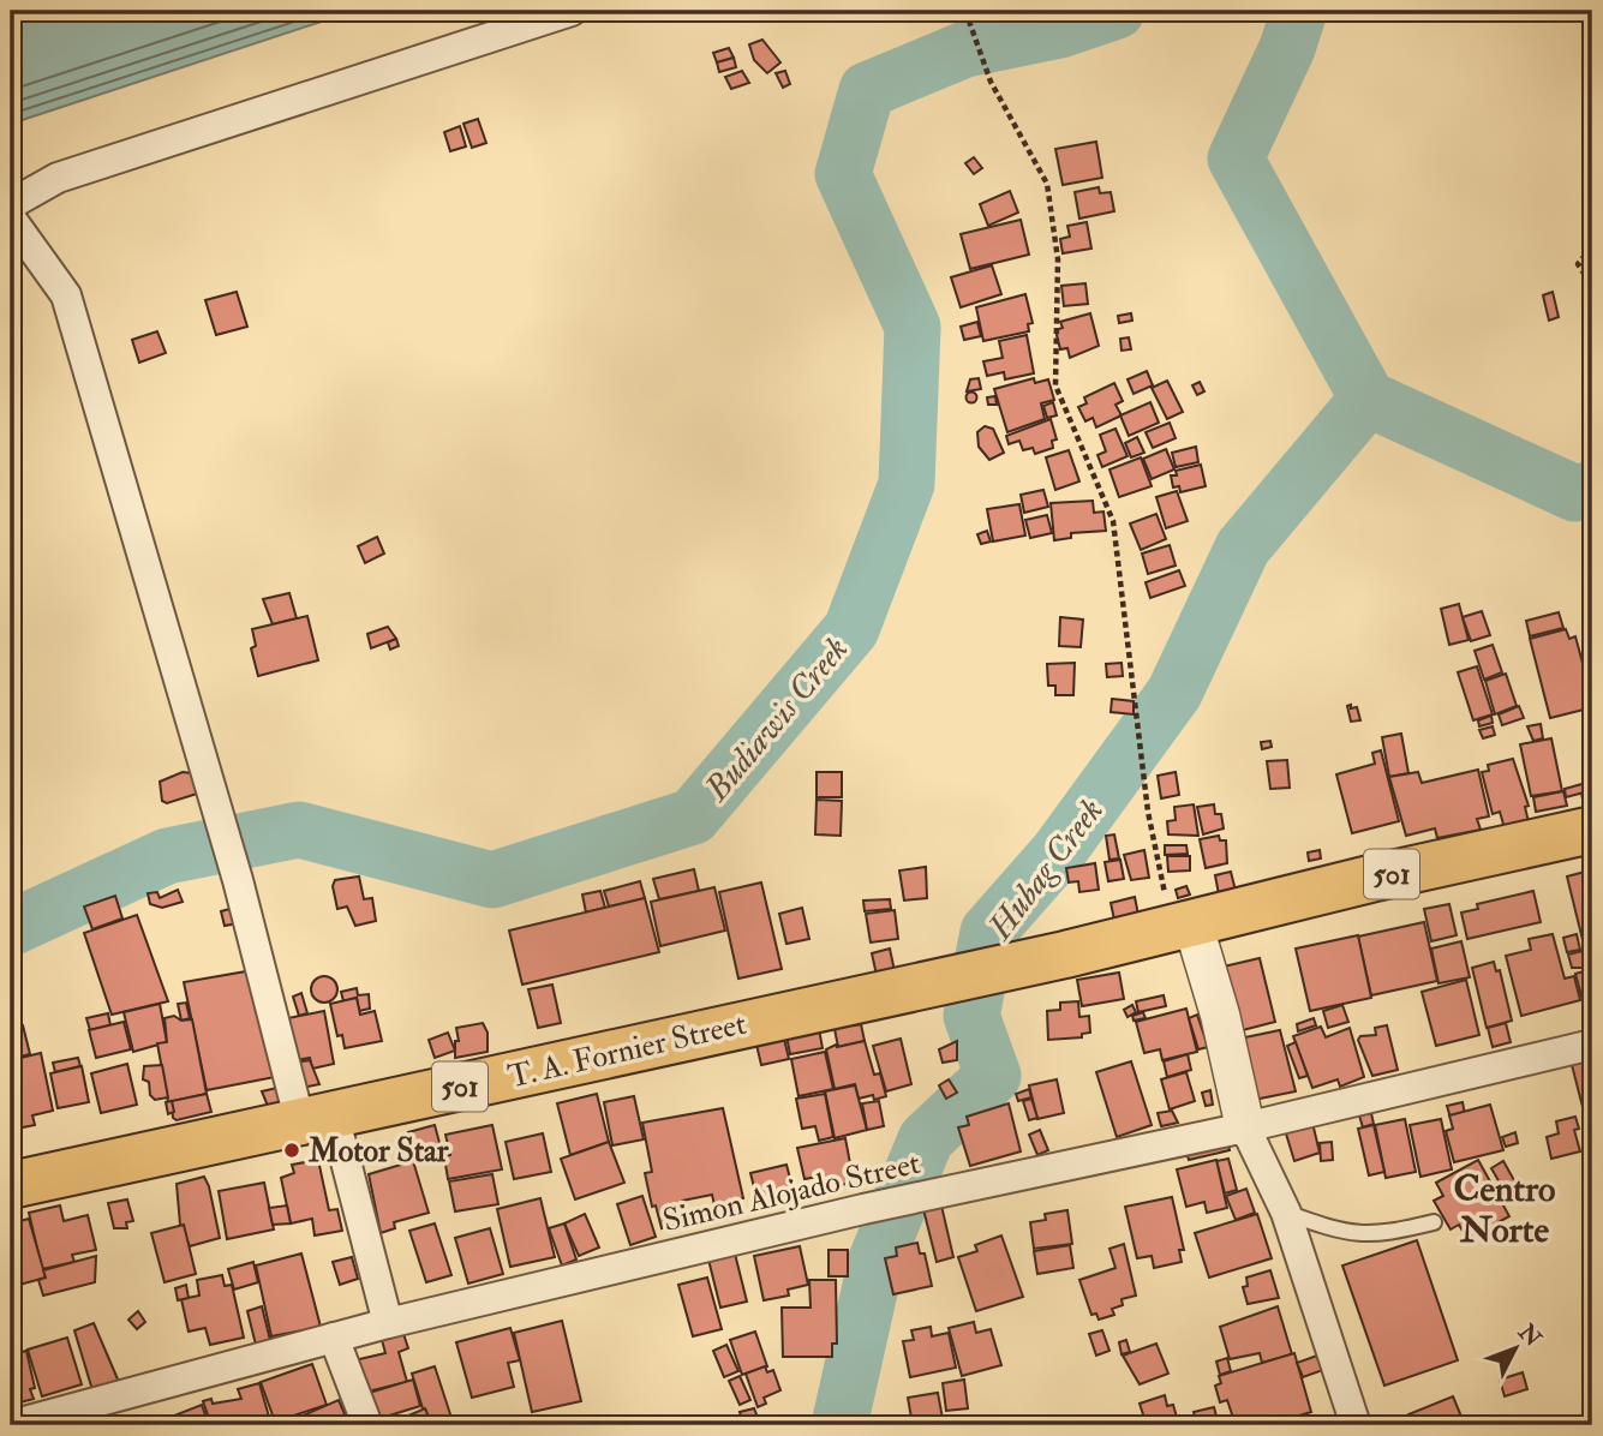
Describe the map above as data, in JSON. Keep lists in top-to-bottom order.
{
  "streets": {
    "main road": ["501", "T. A. Fornier Street"],
    "street": ["Simon Alojado Street"]
  },
  "crossings": [
    ["501", "T. A. Fornier Street"]
  ],
  "districts": ["Centro Norte"],
  "water": ["Budiawis Creek", "Hubag Creek"],
  "places": ["Motor Star"],
  "north": "top right"
}
